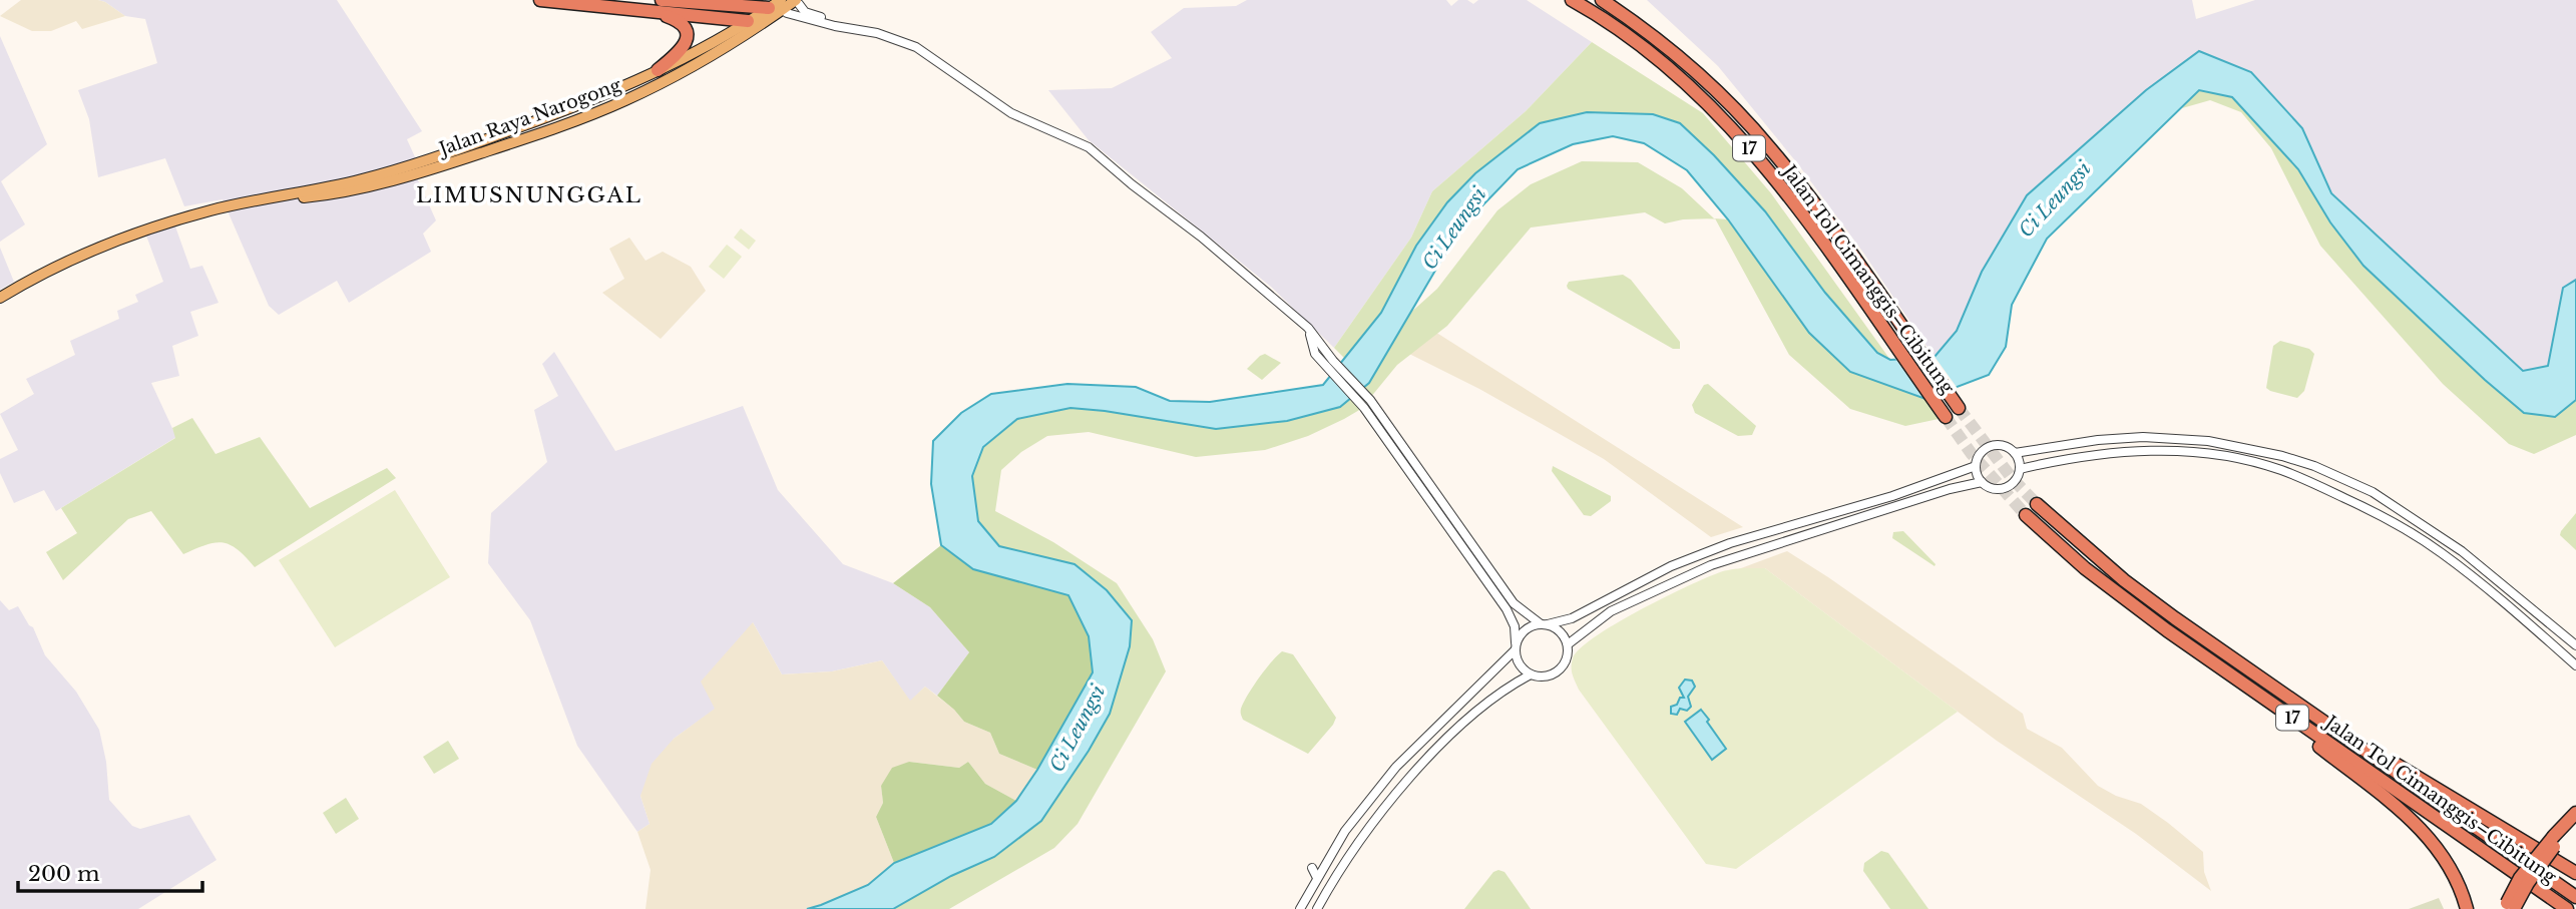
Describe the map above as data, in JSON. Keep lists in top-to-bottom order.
{
  "streets": {
    "highway": ["17", "Jalan Tol Cimanggis–Cibitung"],
    "main road": ["Jalan Raya Narogong"]
  },
  "districts": ["LIMUSNUNGGAL"],
  "water": ["Ci Leungsi"],
  "scale_bar": "200 m"
}
